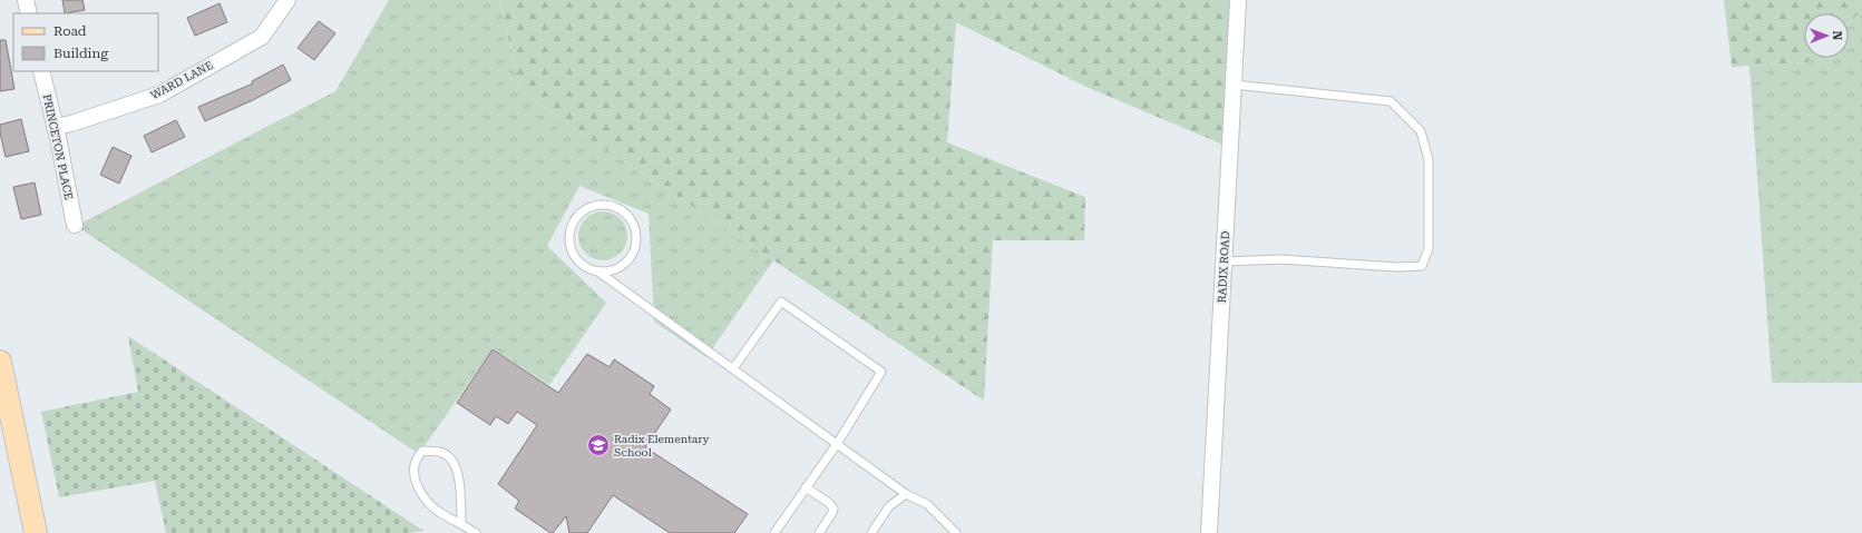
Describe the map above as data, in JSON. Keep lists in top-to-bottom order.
{
  "streets": {
    "street": ["WARD LANE", "PRINCETON PLACE", "RADIX ROAD"]
  },
  "crossings": [
    ["WARD LANE", "PRINCETON PLACE"]
  ],
  "places": {
    "school or university": ["Radix Elementary School"]
  },
  "legend": ["Road", "Building"],
  "north": "right"
}
